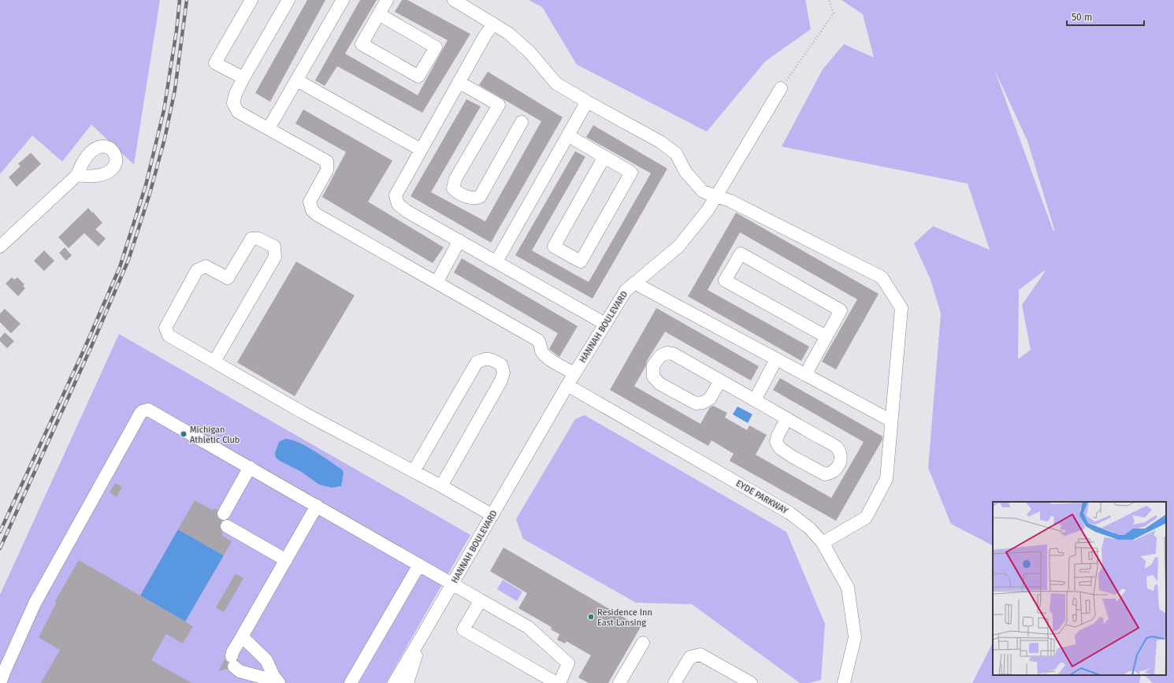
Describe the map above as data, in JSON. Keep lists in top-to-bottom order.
{
  "streets": {
    "street": ["HANNAH BOULEVARD", "EYDE PARKWAY"]
  },
  "crossings": [
    ["HANNAH BOULEVARD", "EYDE PARKWAY"]
  ],
  "places": ["Michigan Athletic Club", "Residence Inn East Lansing"],
  "scale_bar": "50 m"
}
